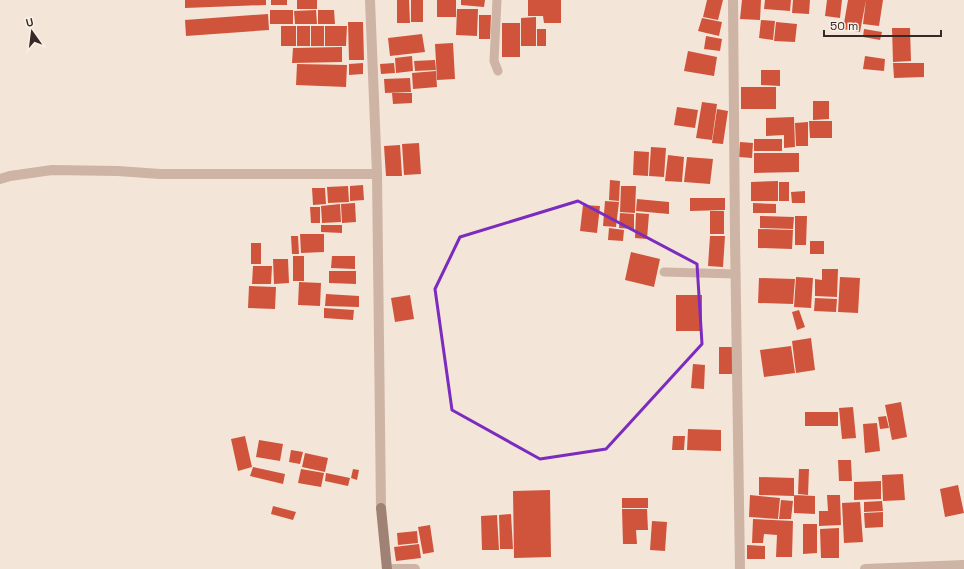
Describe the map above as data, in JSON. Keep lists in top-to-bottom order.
{
  "scale_bar": "50 m",
  "north": "top"
}
